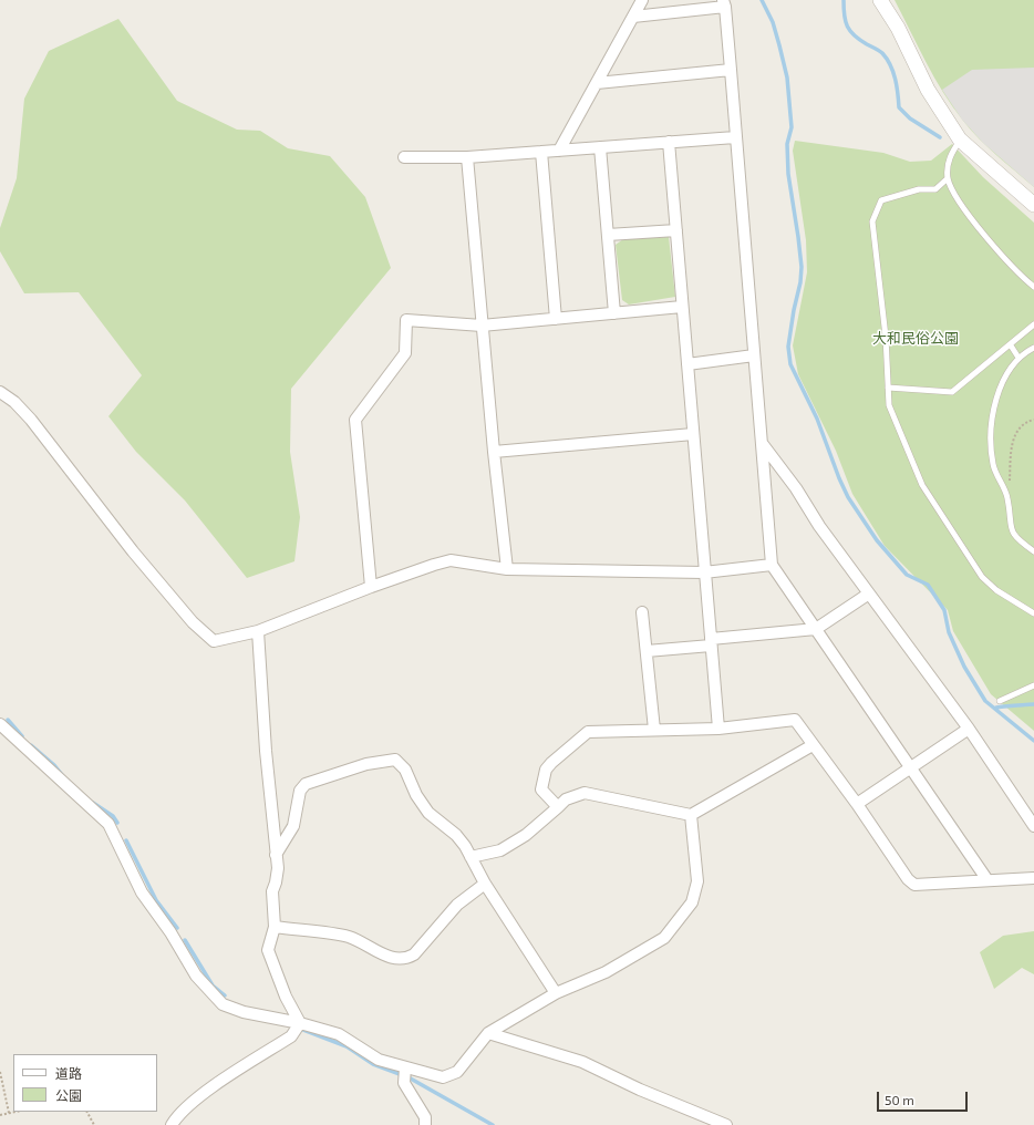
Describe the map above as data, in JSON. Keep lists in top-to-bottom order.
{
  "parks": ["大和民俗公園"],
  "legend": ["道路", "公園"],
  "scale_bar": "50 m"
}
